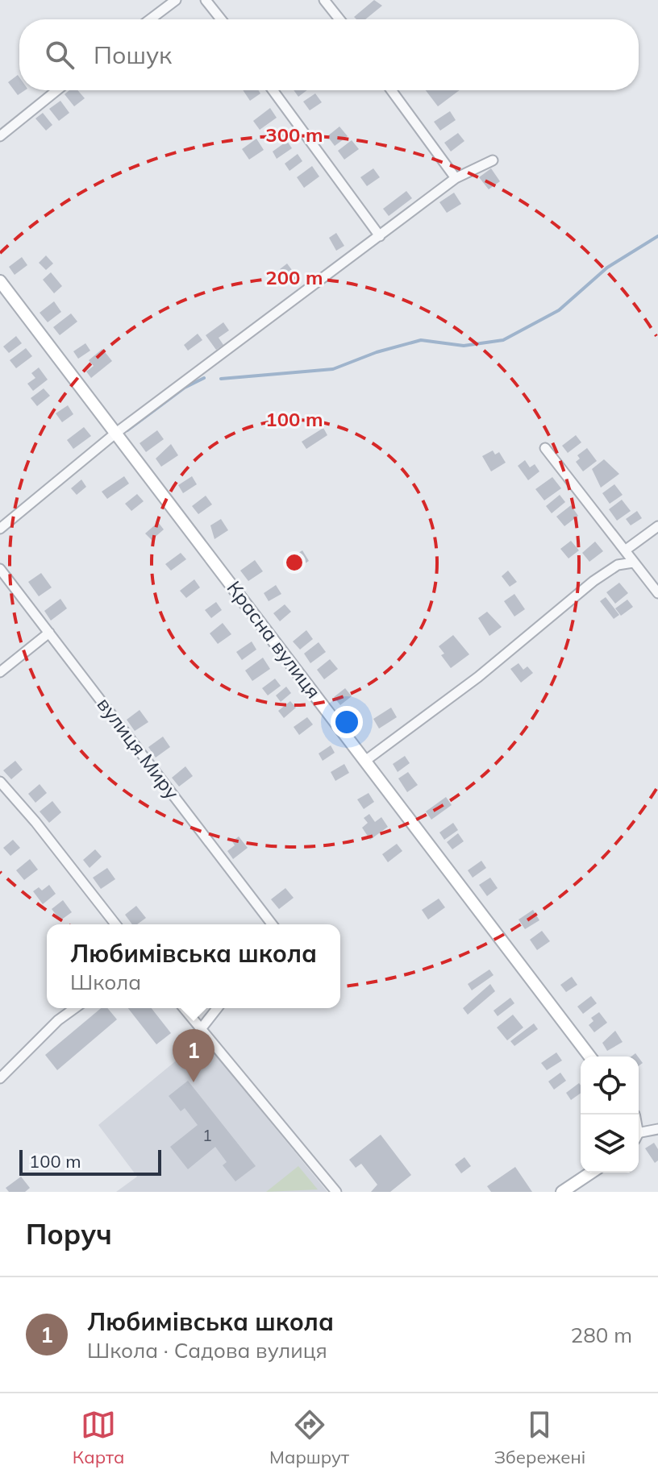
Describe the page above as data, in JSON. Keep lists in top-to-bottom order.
{
  "streets": {
    "street": ["Красна вулиця", "вулиця Миру"]
  },
  "house_numbers": ["1"],
  "scale_bar": "100 m",
  "page": {
    "search": "Пошук",
    "popup": ["Любимівська школа", "Школа"],
    "pins": "1",
    "scale": "100 m",
    "heading": "Поруч",
    "list": [
      {
        "mark": "1",
        "name": "Любимівська школа",
        "note": "Школа · Садова вулиця",
        "value": "280 m"
      }
    ],
    "nav": ["Карта", "Маршрут", "Збережені"]
  },
  "rings": ["300 m", "200 m", "100 m"]
}
